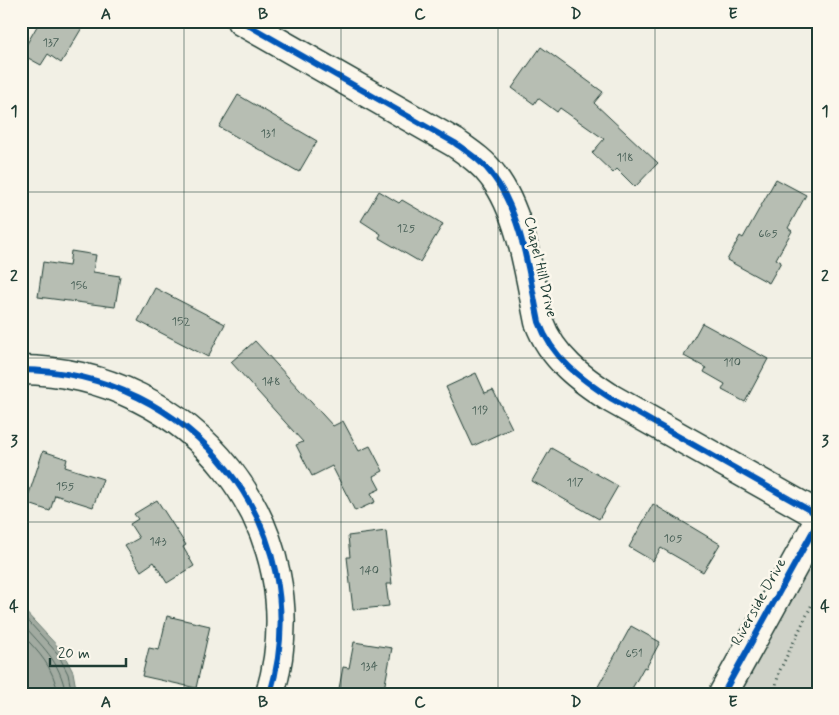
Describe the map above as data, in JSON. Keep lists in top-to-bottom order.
{
  "streets": {
    "street": ["Chapel Hill Drive", "Riverside Drive"]
  },
  "house_numbers": [
    "137",
    "131",
    "118",
    "125",
    "665",
    "156",
    "152",
    "110",
    "148",
    "119",
    "117",
    "155",
    "105",
    "143",
    "140",
    "651",
    "134"
  ],
  "scale_bar": "20 m",
  "grid": {
    "columns": [
      "A",
      "B",
      "C",
      "D",
      "E"
    ],
    "rows": [
      "1",
      "2",
      "3",
      "4"
    ]
  }
}
